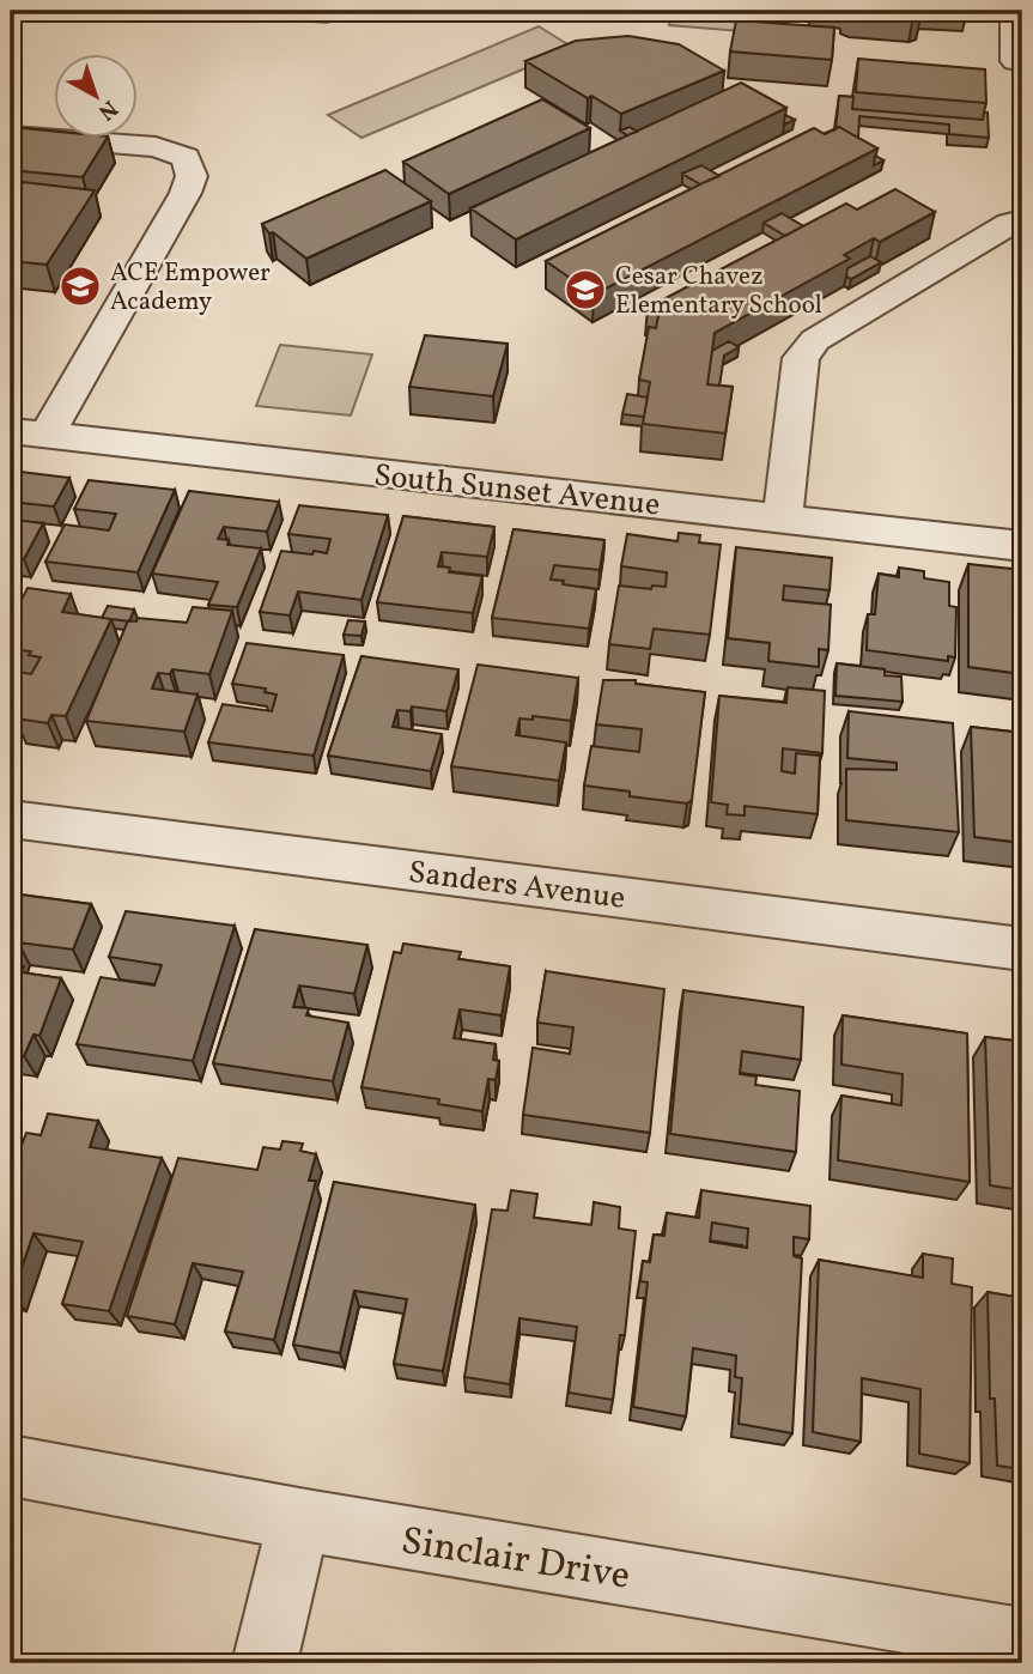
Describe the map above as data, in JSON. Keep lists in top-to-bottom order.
{
  "streets": {
    "street": ["South Sunset Avenue", "Sanders Avenue", "Sinclair Drive"]
  },
  "places": {
    "school or university": ["ACE Empower Academy", "Cesar Chavez Elementary School"]
  },
  "north": "bottom right"
}
